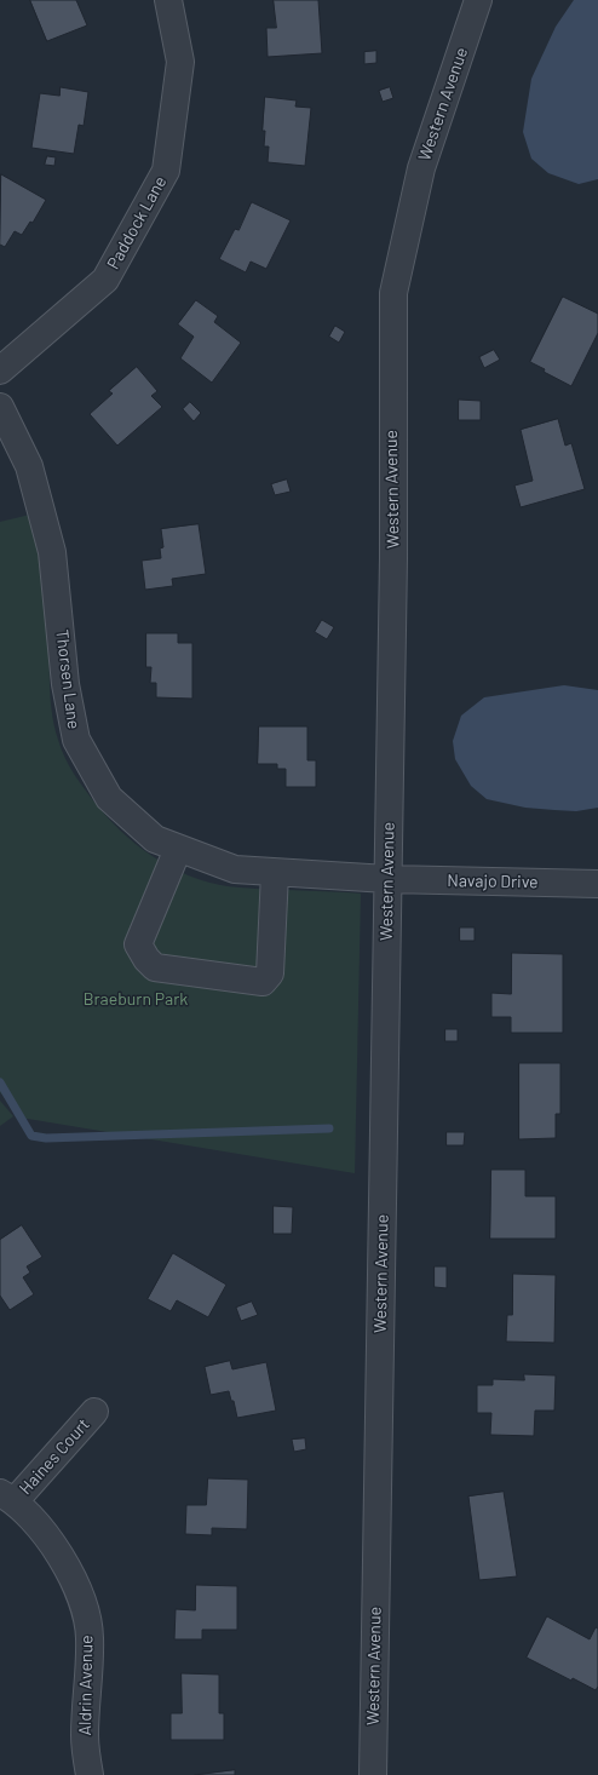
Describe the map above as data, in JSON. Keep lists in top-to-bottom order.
{
  "streets": {
    "street": [
      "Western Avenue",
      "Paddock Lane",
      "Thorsen Lane",
      "Navajo Drive",
      "Haines Court",
      "Aldrin Avenue"
    ]
  },
  "crossings": [
    ["Western Avenue", "Thorsen Lane"],
    ["Western Avenue", "Navajo Drive"],
    ["Thorsen Lane", "Navajo Drive"],
    ["Haines Court", "Aldrin Avenue"]
  ],
  "parks": ["Braeburn Park"]
}
